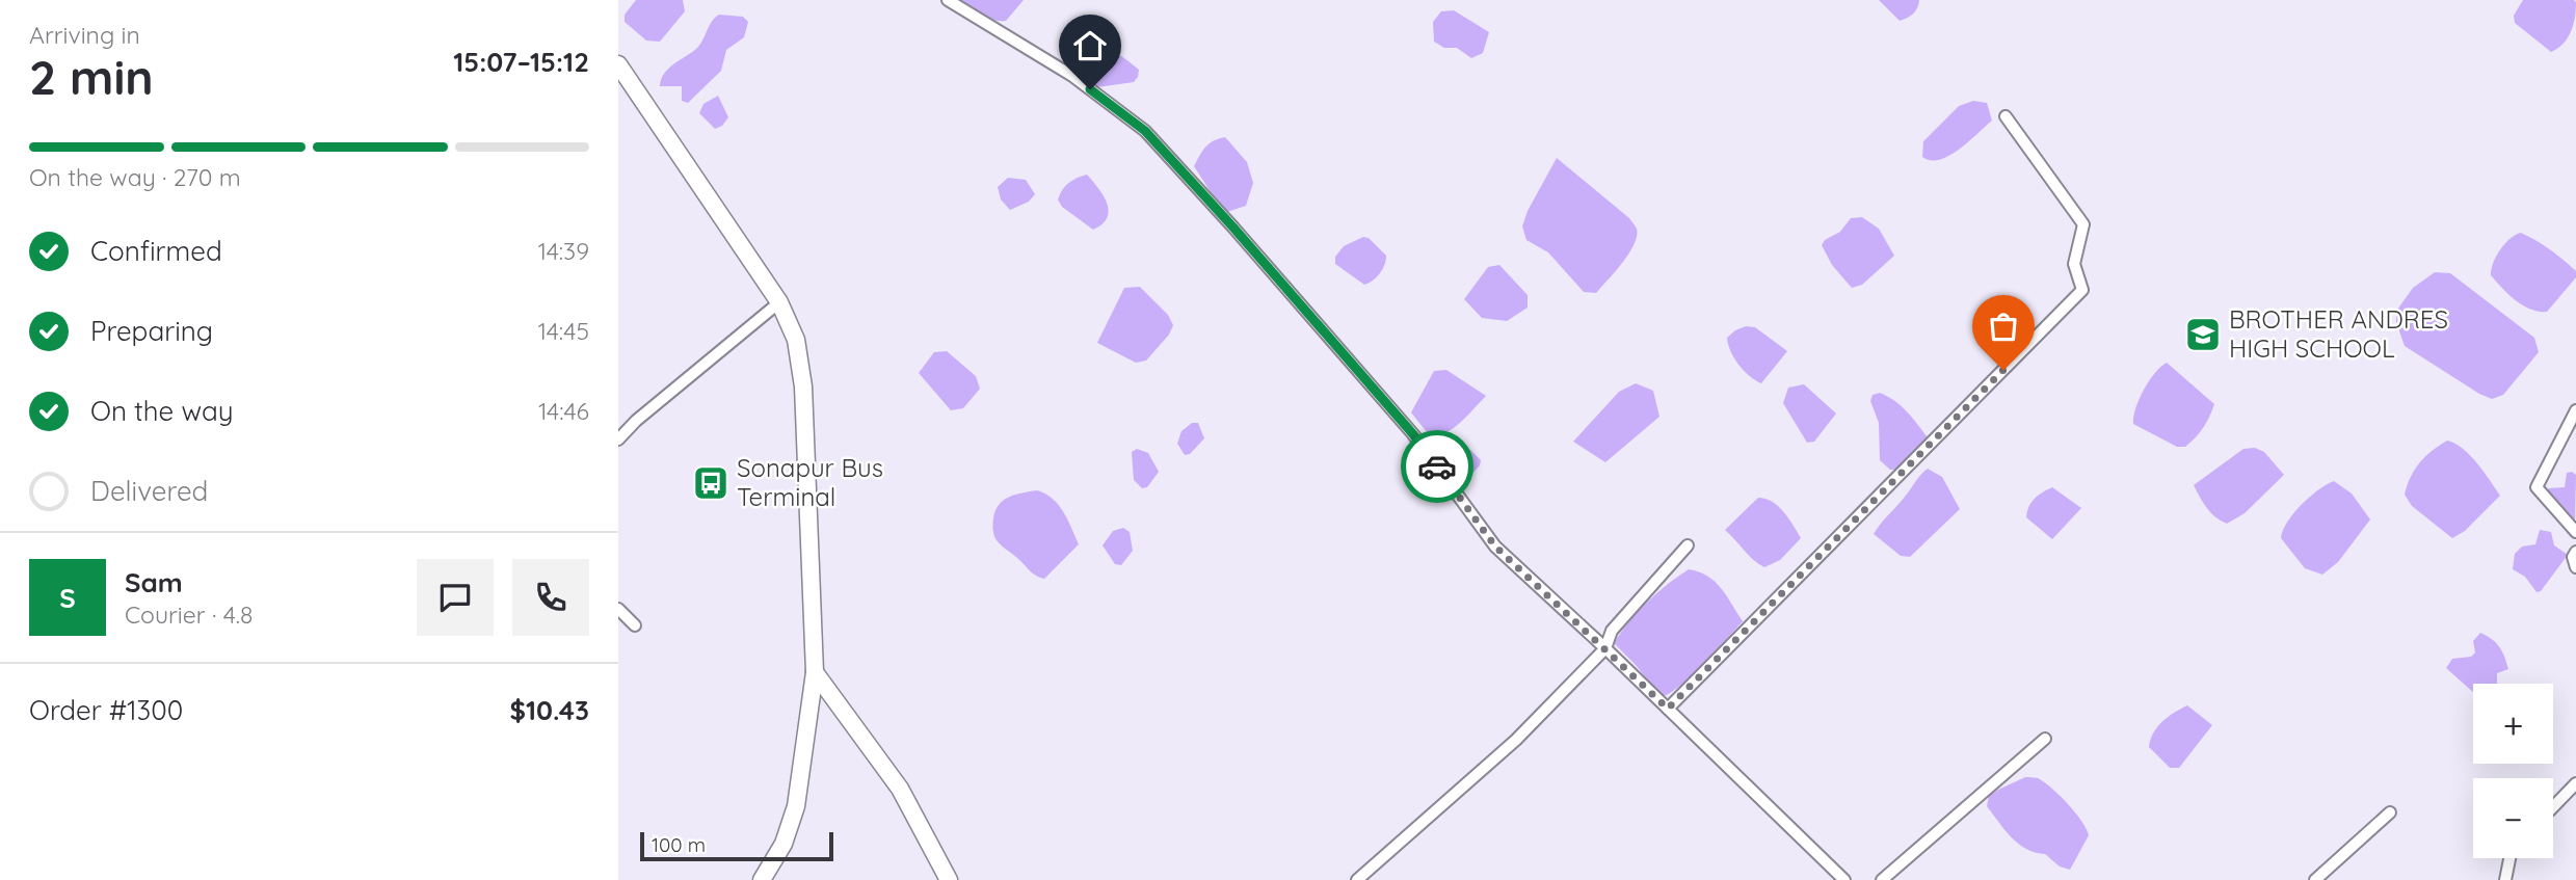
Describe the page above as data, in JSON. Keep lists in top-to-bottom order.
{
  "places": {
    "school or university": ["BROTHER ANDRES HIGH SCHOOL"],
    "bus stop": ["Sonapur Bus Terminal"]
  },
  "scale_bar": "100 m",
  "page": {
    "heading": ["2 min", "Arriving in", "15:07–15:12"],
    "panel": [
      "Sam",
      "Courier · 4.8",
      "Order #1300",
      "$10.43"
    ],
    "bar": "On the way · 270 m",
    "list": [
      ["Confirmed", "14:39"],
      ["Preparing", "14:45"],
      ["On the way", "14:46"],
      "Delivered"
    ],
    "round": "S",
    "map_buttons": ["+", "−"],
    "scale": "100 m"
  }
}
